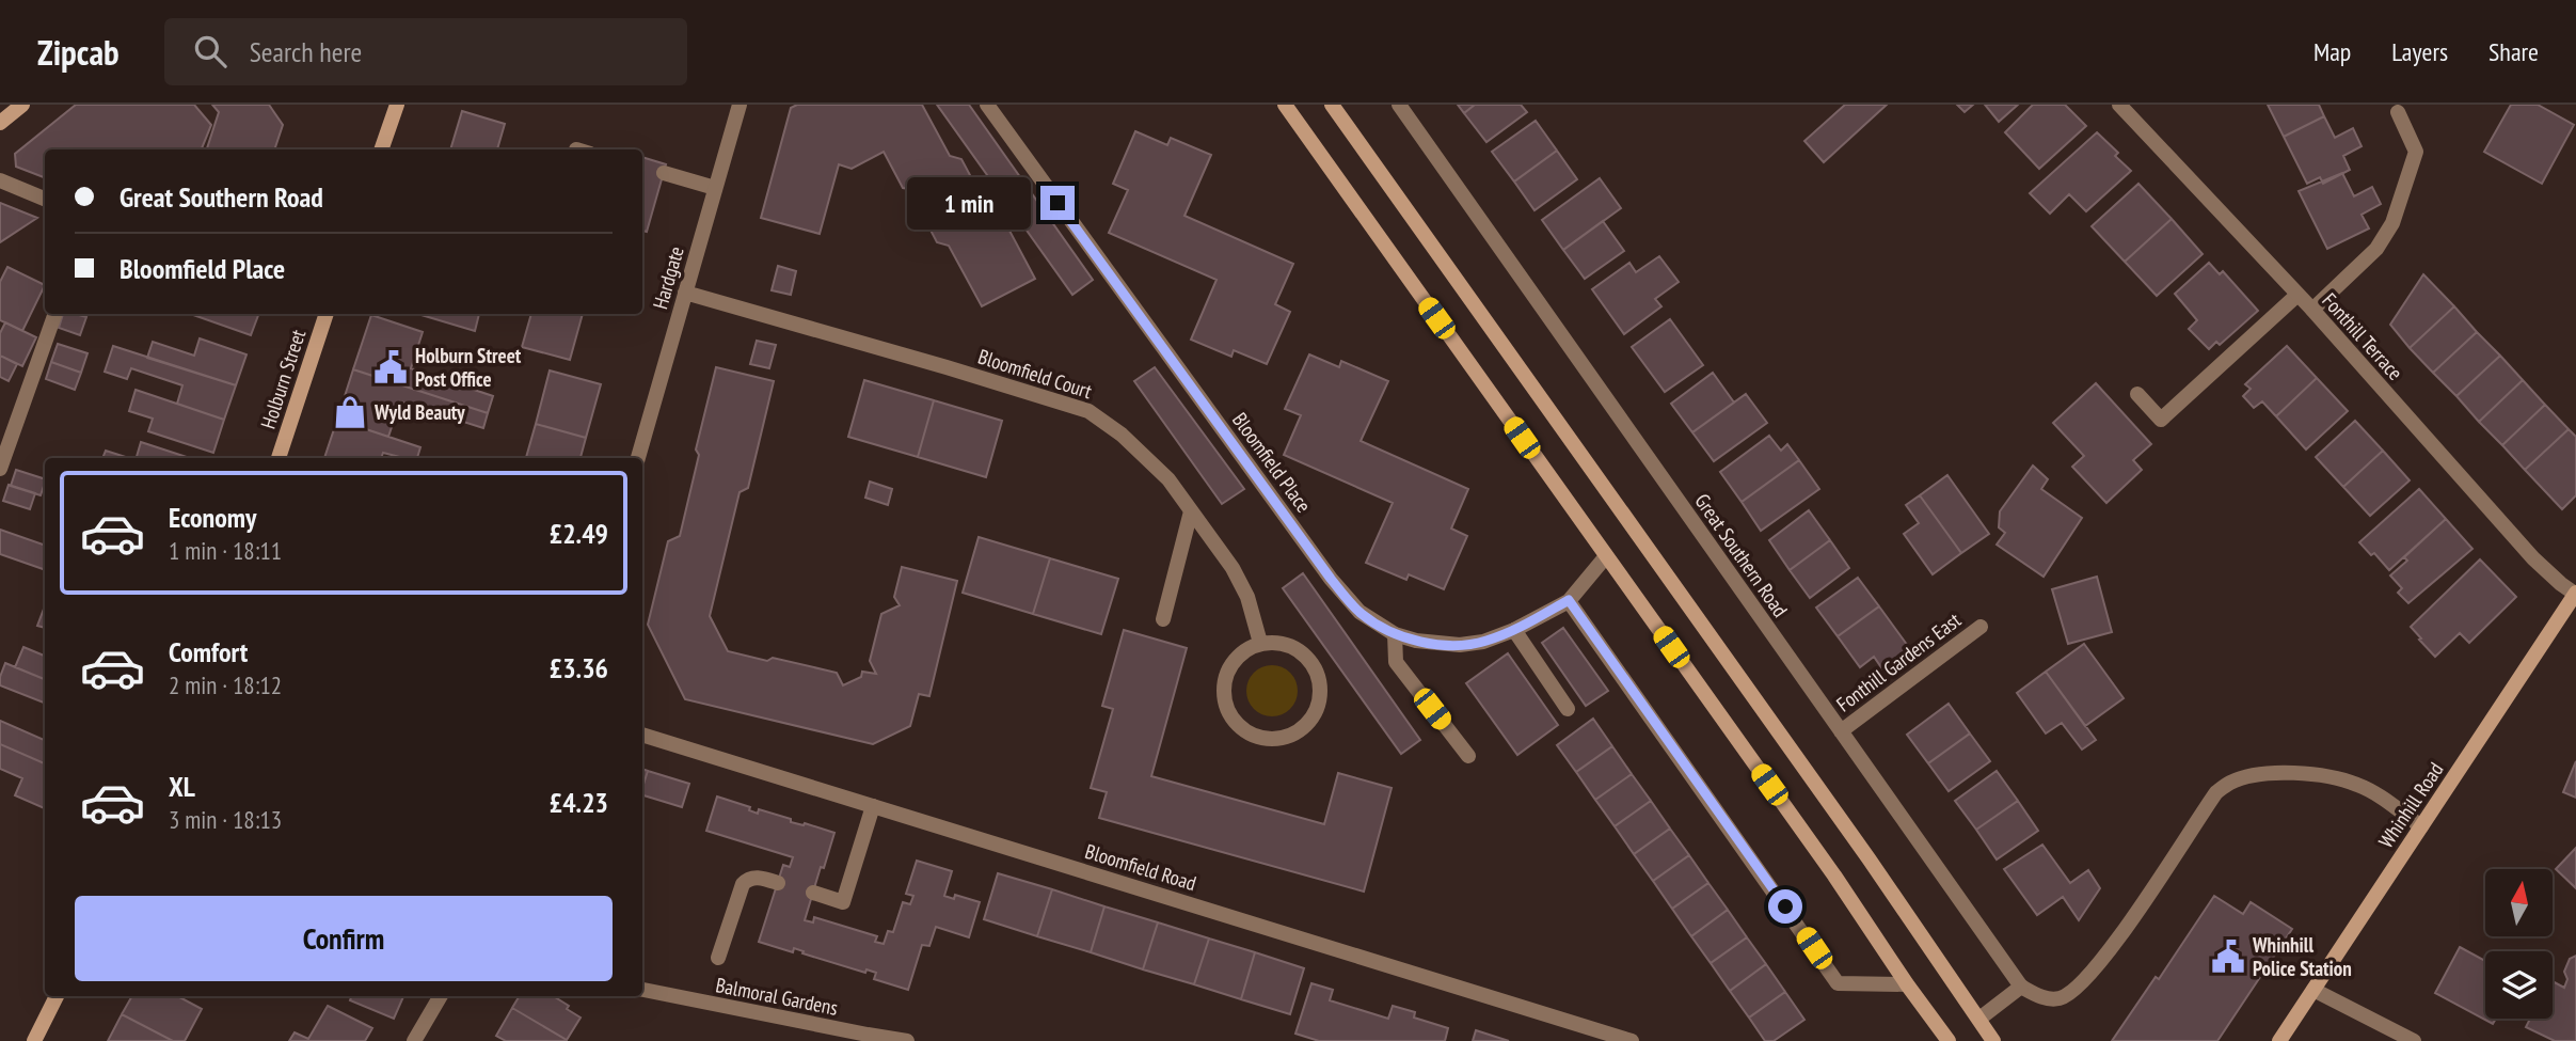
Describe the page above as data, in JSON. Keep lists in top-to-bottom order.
{
  "streets": {
    "main road": ["Holburn Street", "Whinhill Road"],
    "street": [
      "Hardgate",
      "Fonthill Terrace",
      "Bloomfield Court",
      "Bloomfield Place",
      "Great Southern Road",
      "Fonthill Gardens East",
      "Bloomfield Road",
      "Balmoral Gardens"
    ]
  },
  "crossings": [
    ["Hardgate", "Bloomfield Court"],
    ["Fonthill Terrace", "Whinhill Road"],
    ["Great Southern Road", "Fonthill Gardens East"]
  ],
  "places": {
    "public building": ["Holburn Street Post Office", "Whinhill Police Station"],
    "shop": ["Wyld Beauty"]
  },
  "north": "top",
  "page": {
    "header": "Zipcab",
    "search": "Search here",
    "nav": ["Map", "Layers", "Share"],
    "banner": ["Great Southern Road", "Bloomfield Place"],
    "bubble": "1 min",
    "list": [
      {
        "name": "Economy",
        "note": "1 min · 18:11",
        "value": "£2.49"
      },
      {
        "name": "Comfort",
        "note": "2 min · 18:12",
        "value": "£3.36"
      },
      {
        "name": "XL",
        "note": "3 min · 18:13",
        "value": "£4.23"
      }
    ],
    "buttons": "Confirm"
  }
}
